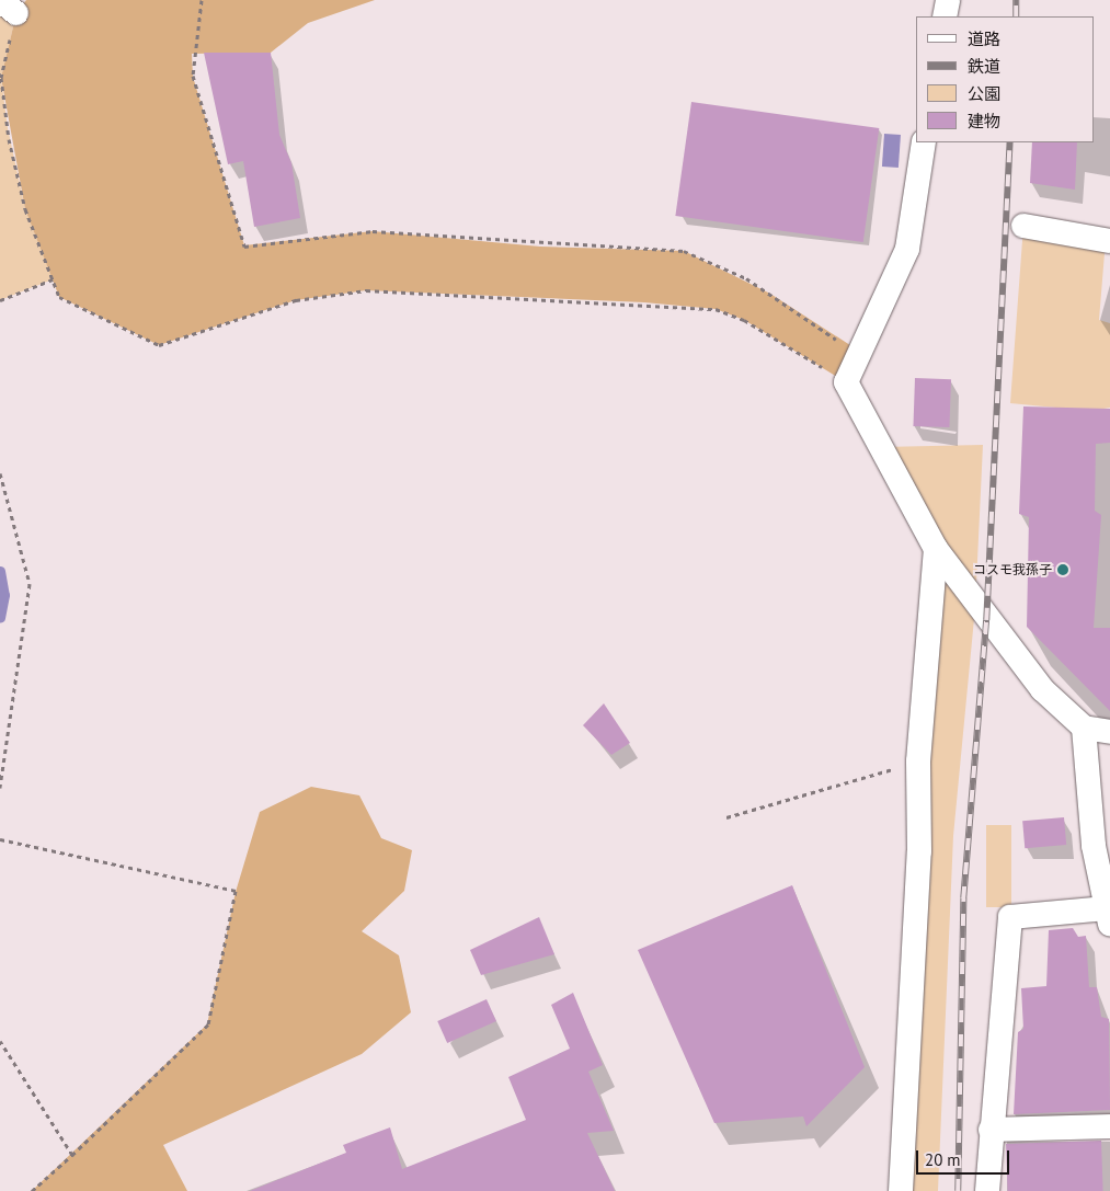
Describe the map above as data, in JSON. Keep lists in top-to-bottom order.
{
  "places": ["コスモ我孫子"],
  "legend": [
    "道路",
    "鉄道",
    "公園",
    "建物"
  ],
  "scale_bar": "20 m"
}
